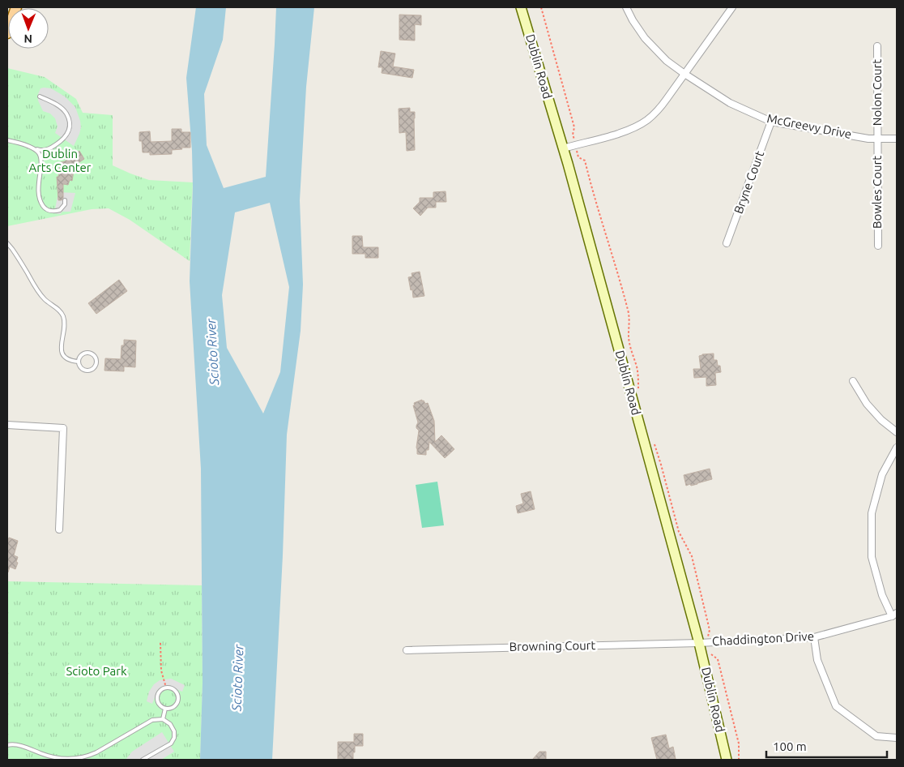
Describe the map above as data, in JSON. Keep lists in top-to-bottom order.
{
  "streets": {
    "main road": ["Dublin Road"],
    "street": [
      "Nolon Court",
      "McGreevy Drive",
      "Bryne Court",
      "Bowles Court",
      "Chaddington Drive",
      "Browning Court"
    ]
  },
  "crossings": [
    ["Dublin Road", "Chaddington Drive"],
    ["Dublin Road", "Browning Court"],
    ["Nolon Court", "McGreevy Drive"],
    ["Nolon Court", "Bowles Court"],
    ["McGreevy Drive", "Bryne Court"],
    ["McGreevy Drive", "Bowles Court"],
    ["Chaddington Drive", "Browning Court"]
  ],
  "water": ["Scioto River"],
  "parks": ["Dublin Arts Center", "Scioto Park"],
  "scale_bar": "100 m",
  "north": "bottom"
}
